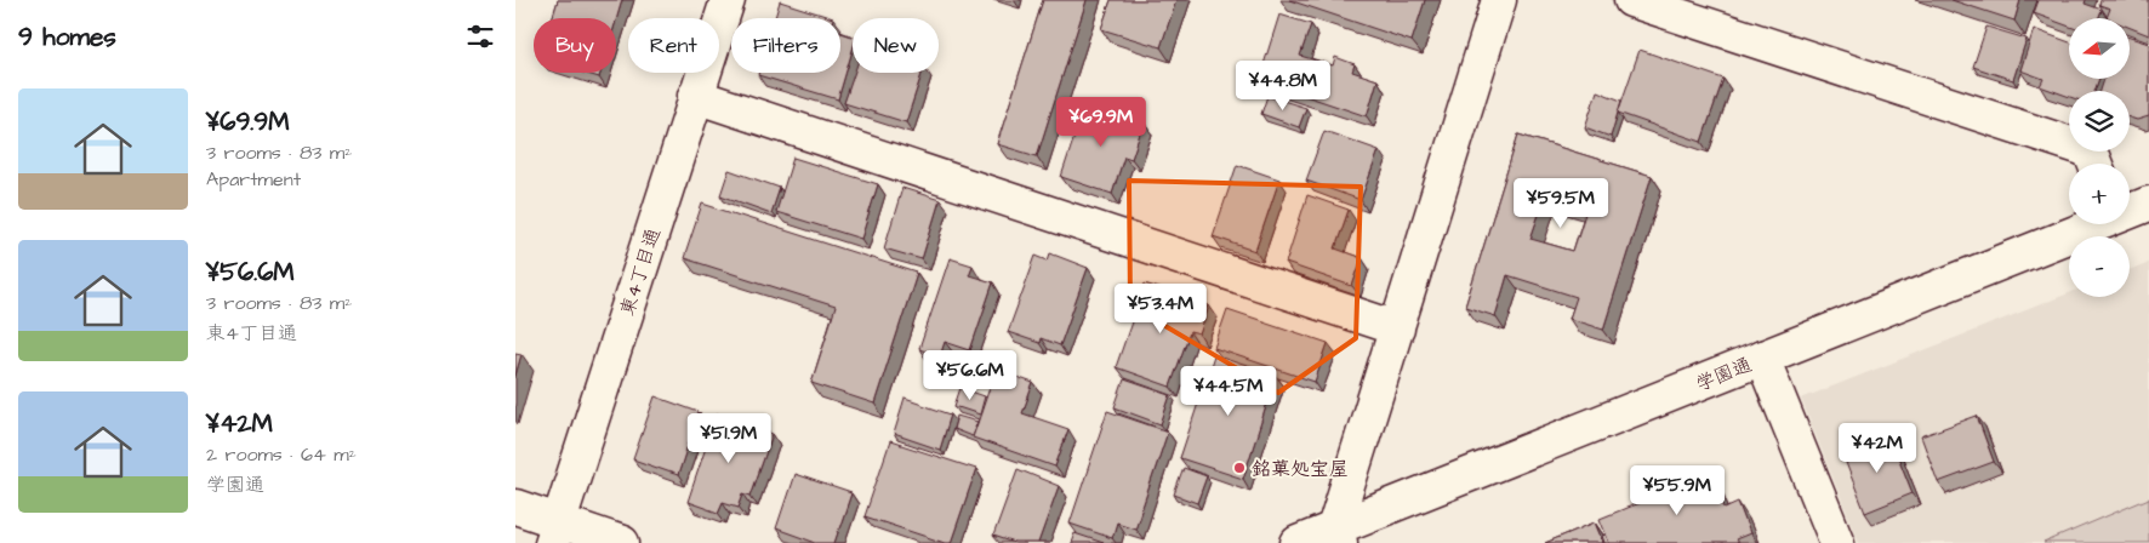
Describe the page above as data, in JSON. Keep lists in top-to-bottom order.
{
  "streets": {
    "street": ["東4丁目通", "学園通"]
  },
  "places": ["銘菓処宝屋"],
  "north": "left",
  "page": {
    "heading": "9 homes",
    "map_buttons": ["+", "−"],
    "chip": [
      "Buy",
      "Rent",
      "Filters",
      "New"
    ],
    "price": [
      "¥44.8M",
      "¥69.9M",
      "¥59.5M",
      "¥53.4M",
      "¥56.6M",
      "¥44.5M",
      "¥51.9M",
      "¥42M",
      "¥55.9M"
    ],
    "list": [
      {
        "name": "¥69.9M",
        "note": "3 rooms · 83 m² · Apartment"
      },
      {
        "name": "¥56.6M",
        "note": "3 rooms · 83 m² · 東4丁目通"
      },
      {
        "name": "¥42M",
        "note": "2 rooms · 64 m² · 学園通"
      }
    ]
  }
}
